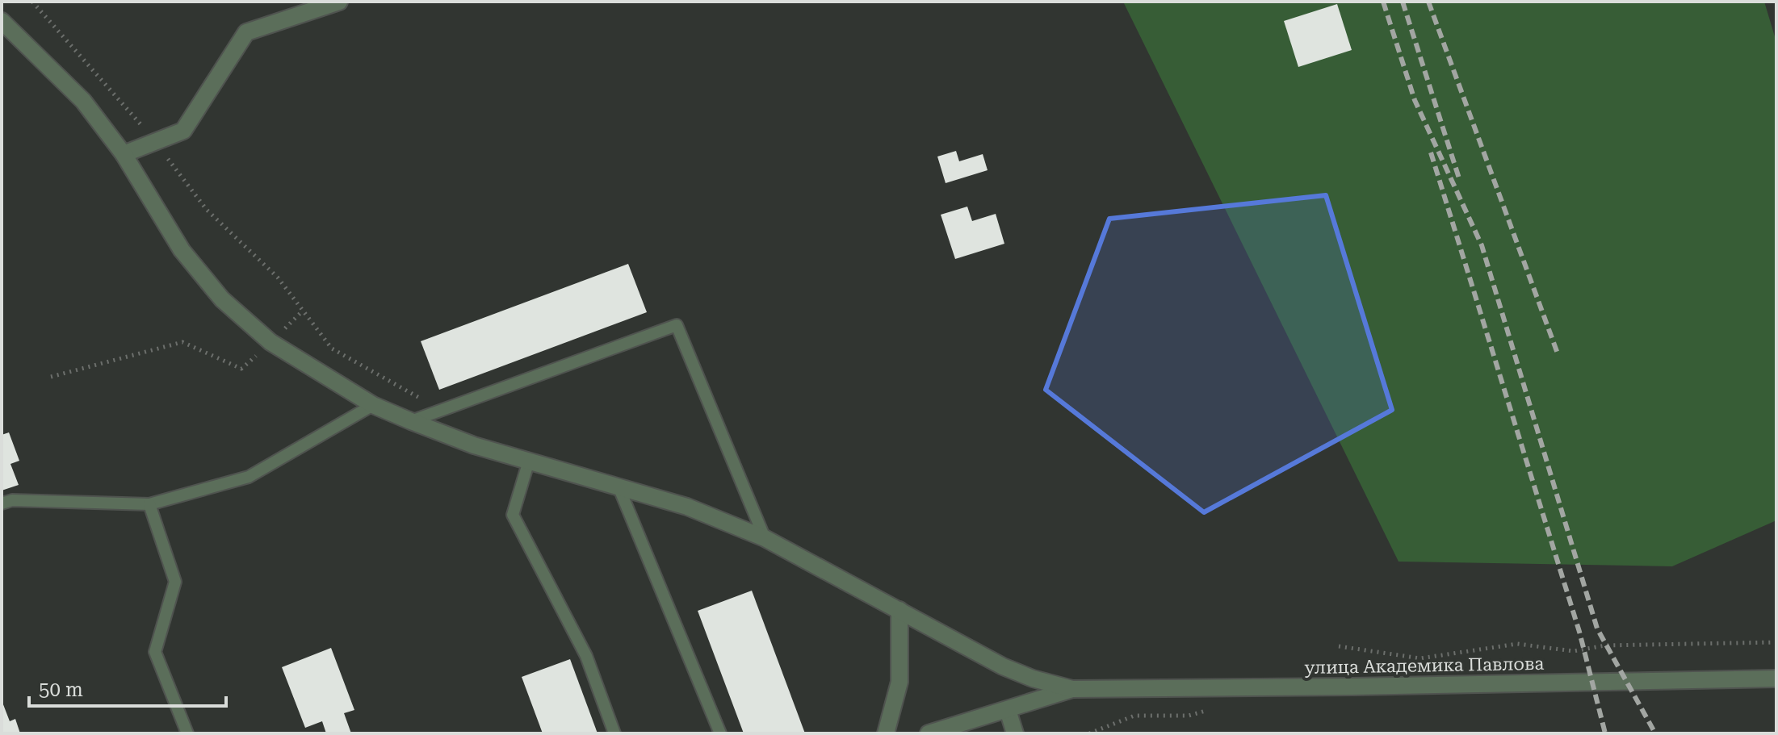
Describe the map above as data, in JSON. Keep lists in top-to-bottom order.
{
  "streets": {
    "street": ["улица Академика Павлова"]
  },
  "scale_bar": "50 m"
}
